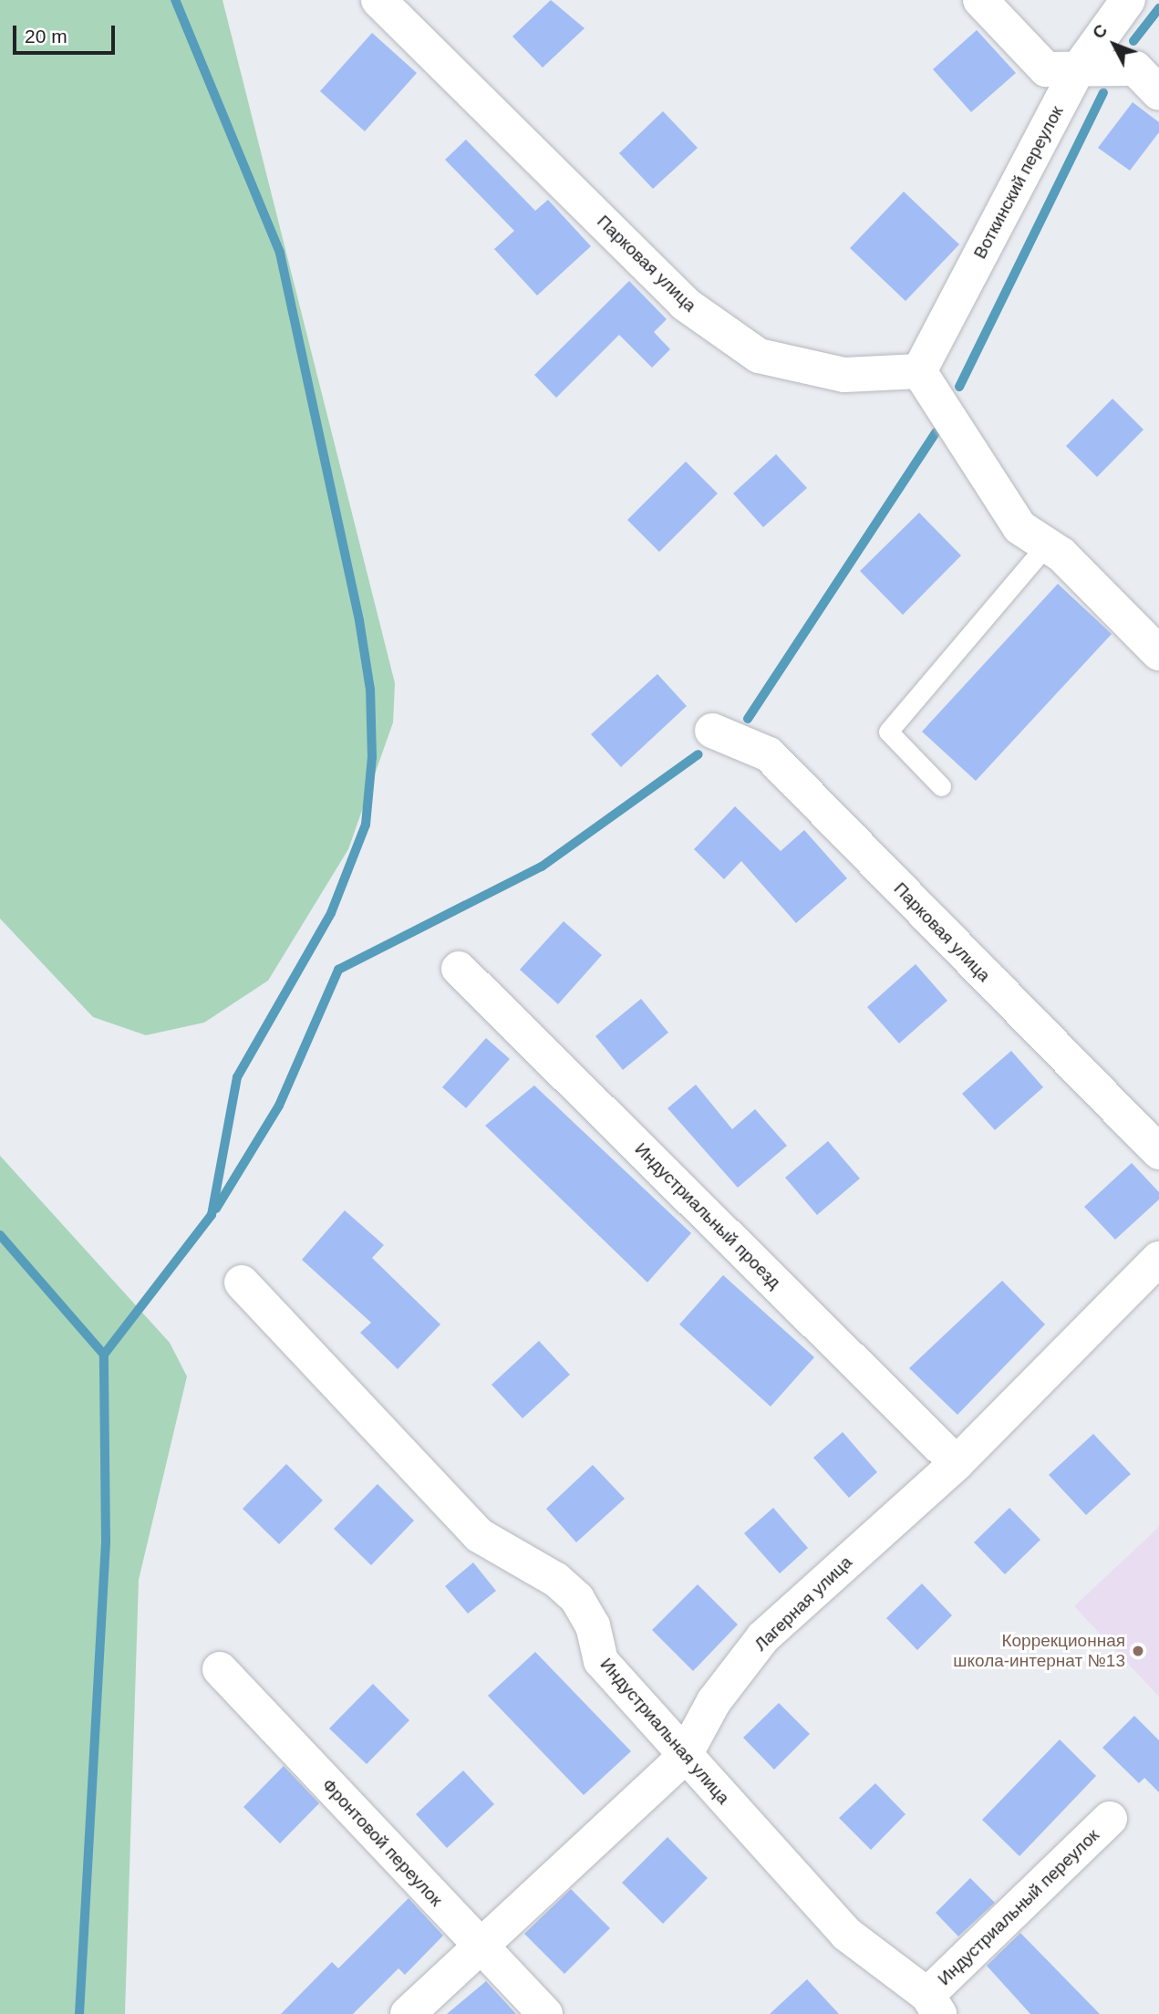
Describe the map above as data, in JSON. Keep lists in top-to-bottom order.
{
  "streets": {
    "street": [
      "Воткинский переулок",
      "Парковая улица",
      "Индустриальный проезд",
      "Лагерная улица",
      "Индустриальная улица",
      "Фронтовой переулок",
      "Индустриальный переулок"
    ]
  },
  "crossings": [
    ["Воткинский переулок", "Парковая улица"],
    ["Индустриальный проезд", "Лагерная улица"],
    ["Лагерная улица", "Индустриальная улица"],
    ["Лагерная улица", "Фронтовой переулок"],
    ["Индустриальная улица", "Индустриальный переулок"]
  ],
  "places": ["Коррекционная школа-интернат №13"],
  "scale_bar": "20 m",
  "north": "top left"
}
